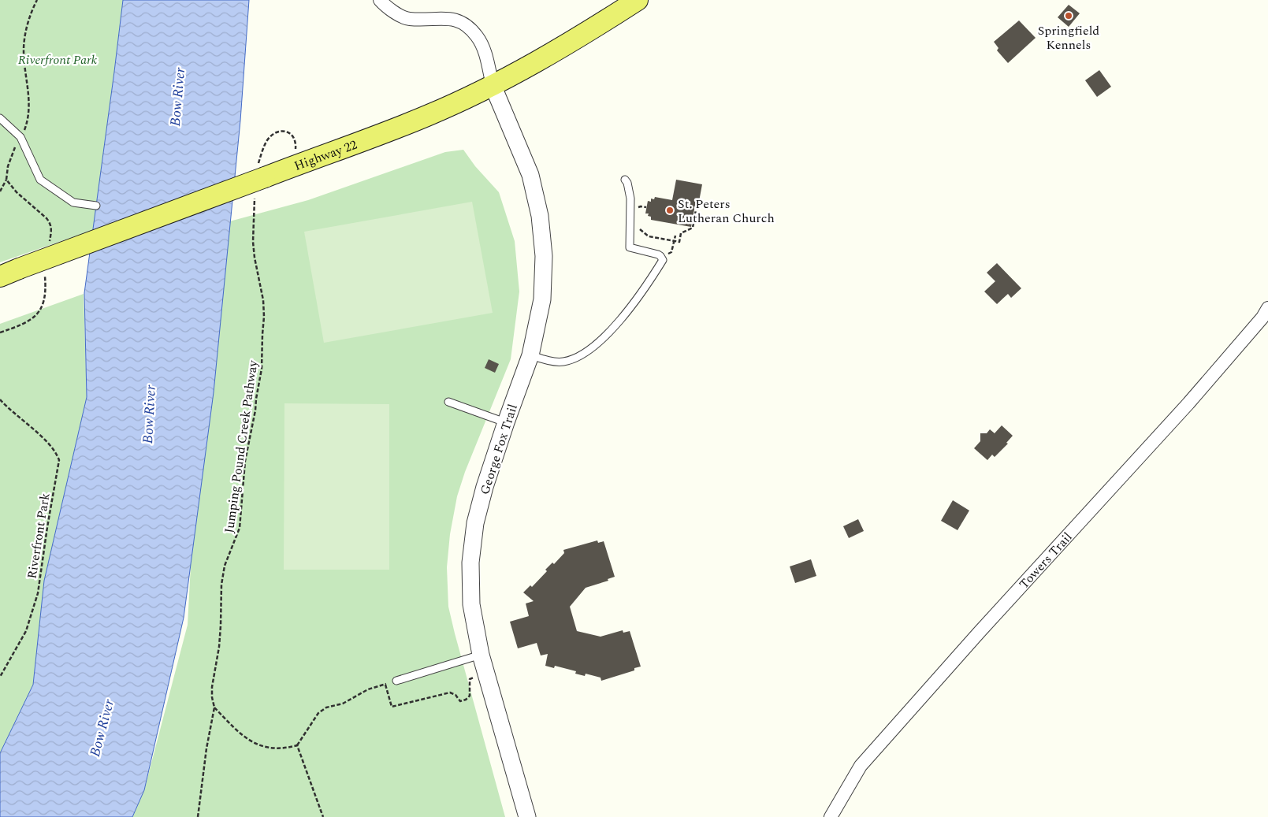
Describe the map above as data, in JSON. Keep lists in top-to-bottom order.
{
  "streets": {
    "main road": ["Highway 22"],
    "street": ["George Fox Trail", "Towers Trail"],
    "path": ["Jumping Pound Creek Pathway", "Riverfront Park"]
  },
  "crossings": [
    ["Highway 22", "George Fox Trail"]
  ],
  "water": ["Bow River"],
  "parks": ["Riverfront Park"],
  "places": ["Springfield Kennels", "St. Peters Lutheran Church"]
}
